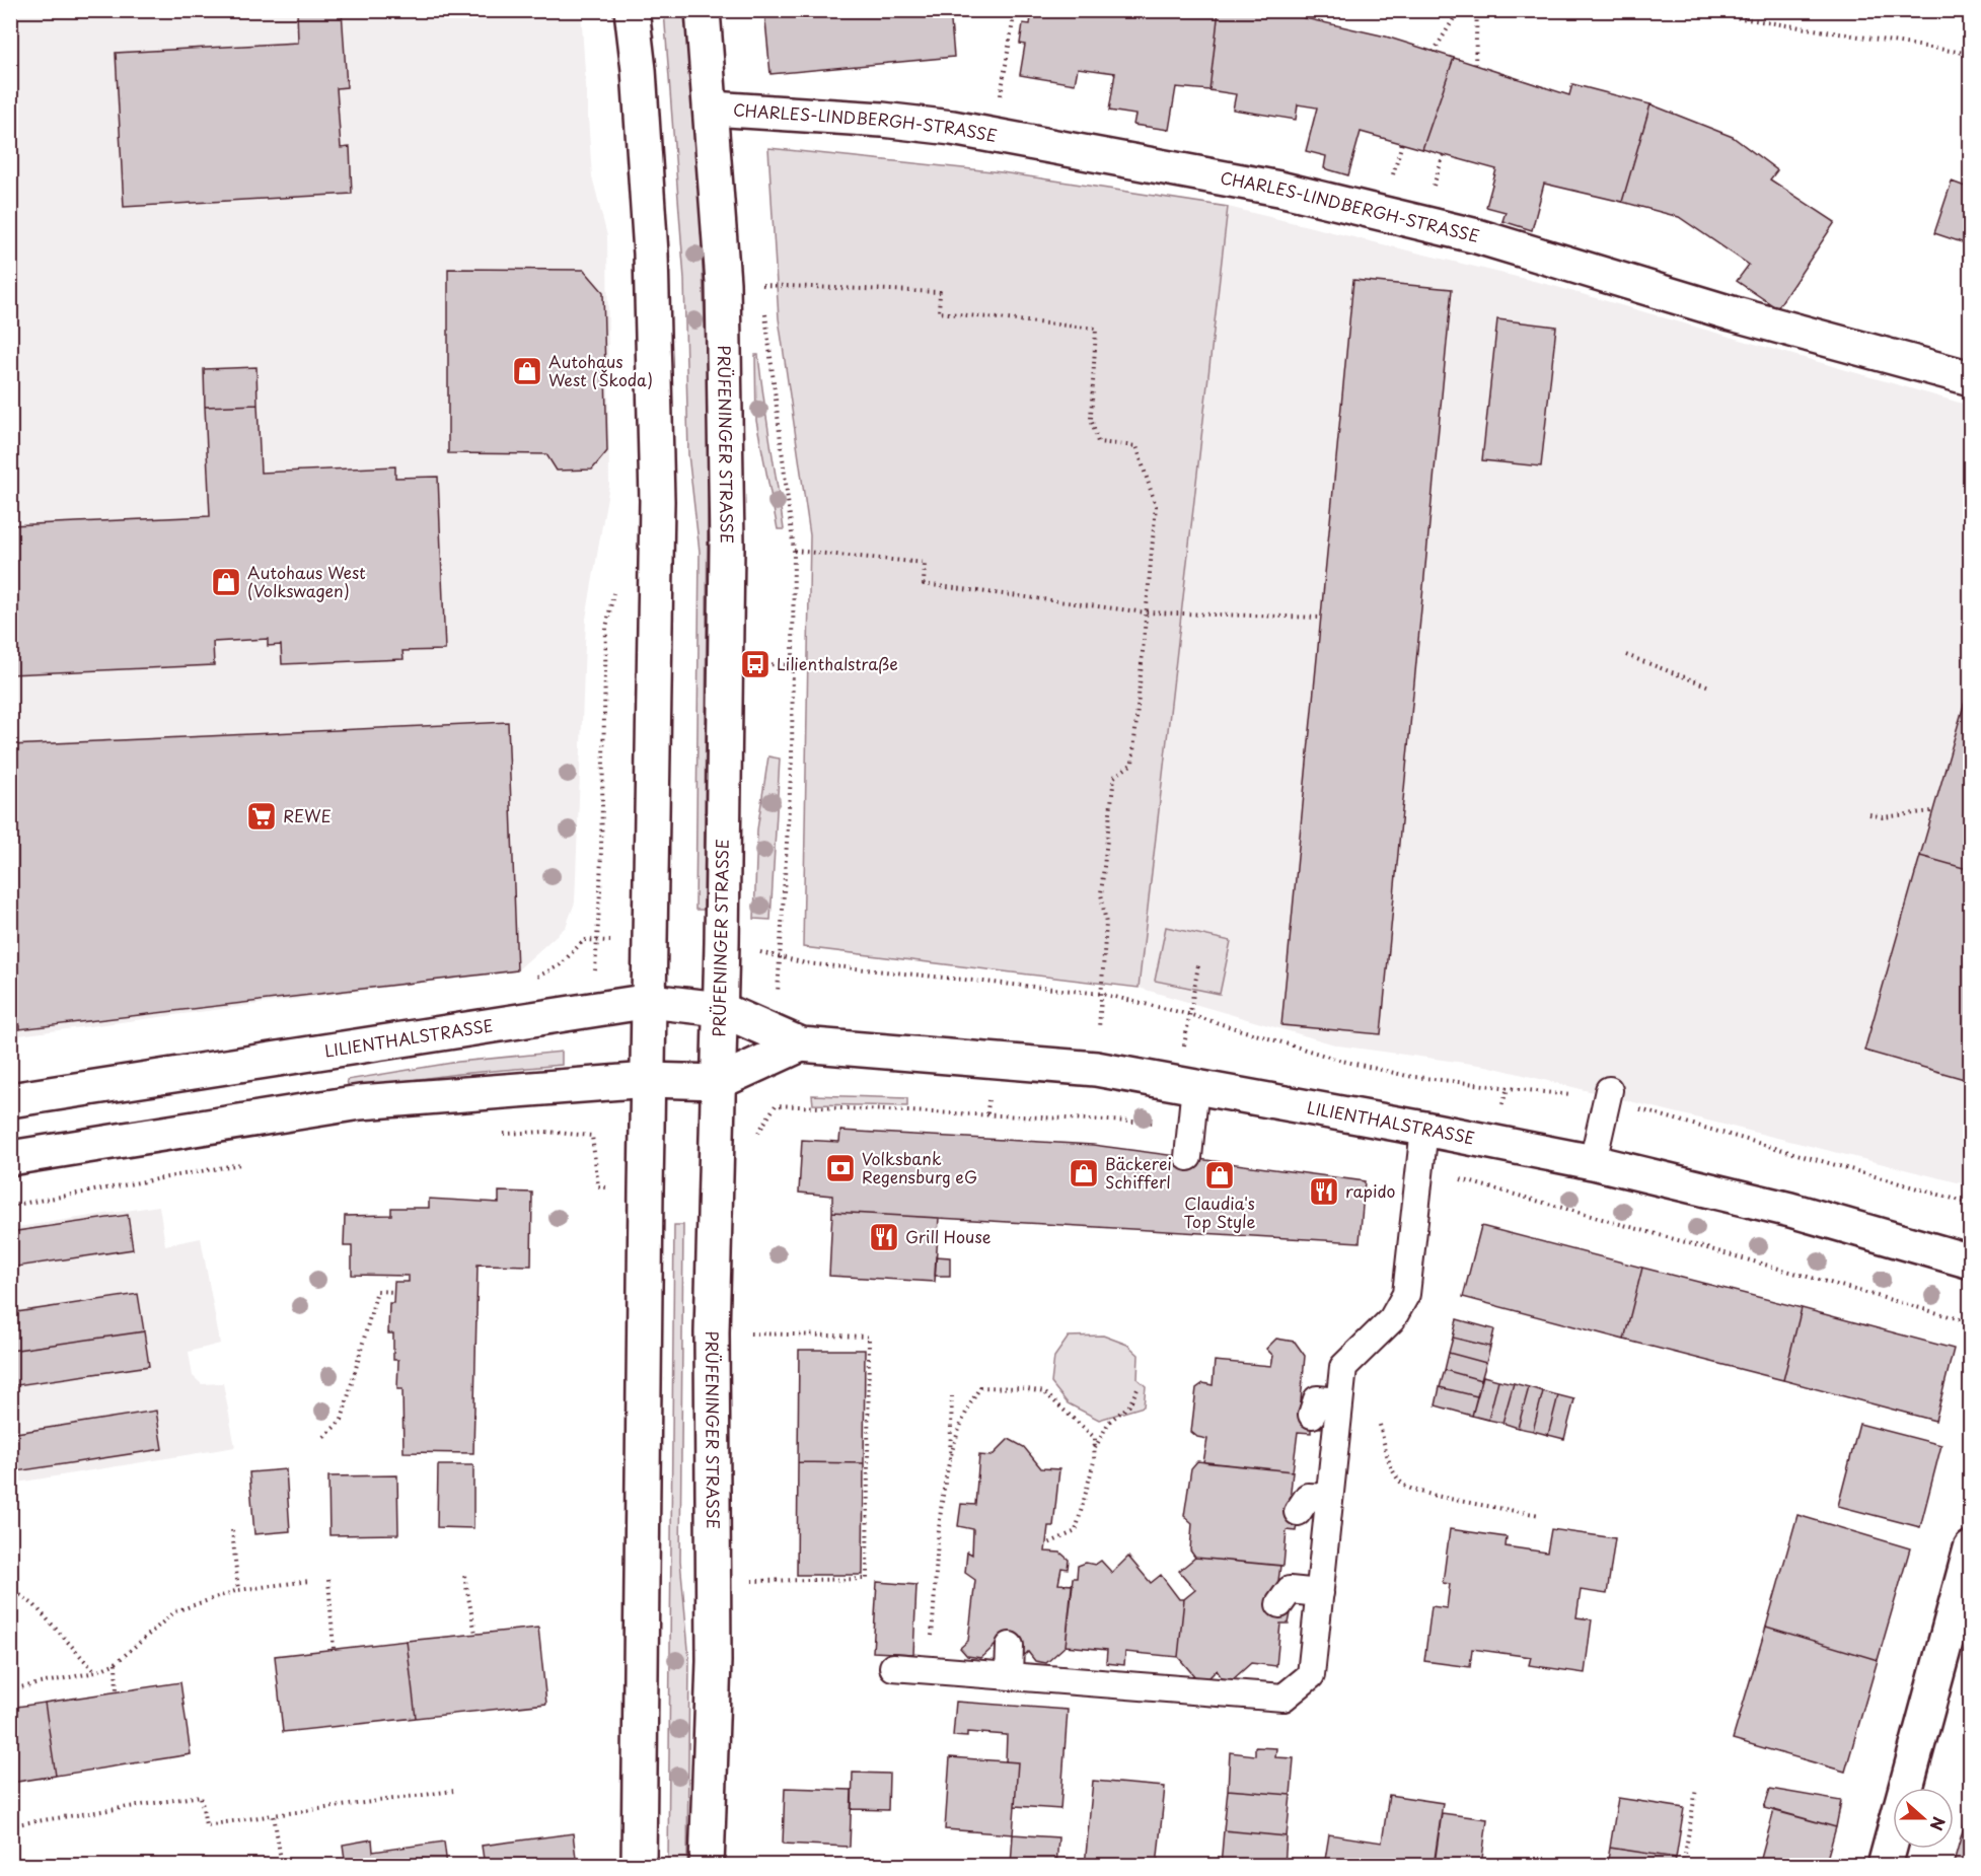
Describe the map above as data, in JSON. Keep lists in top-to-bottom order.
{
  "streets": {
    "street": ["CHARLES-LINDBERGH-STRASSE", "PRÜFENINGER STRASSE", "LILIENTHALSTRASSE"]
  },
  "crossings": [
    ["CHARLES-LINDBERGH-STRASSE", "PRÜFENINGER STRASSE"],
    ["PRÜFENINGER STRASSE", "LILIENTHALSTRASSE"]
  ],
  "places": {
    "shop": [
      "Autohaus West (Škoda)",
      "Autohaus West (Volkswagen)",
      "Bäckerei Schifferl",
      "Claudia's Top Style"
    ],
    "bus stop": ["Lilienthalstraße"],
    "supermarket": ["REWE"],
    "bank": ["Volksbank Regensburg eG"],
    "restaurant": ["rapido", "Grill House"]
  },
  "north": "right"
}
